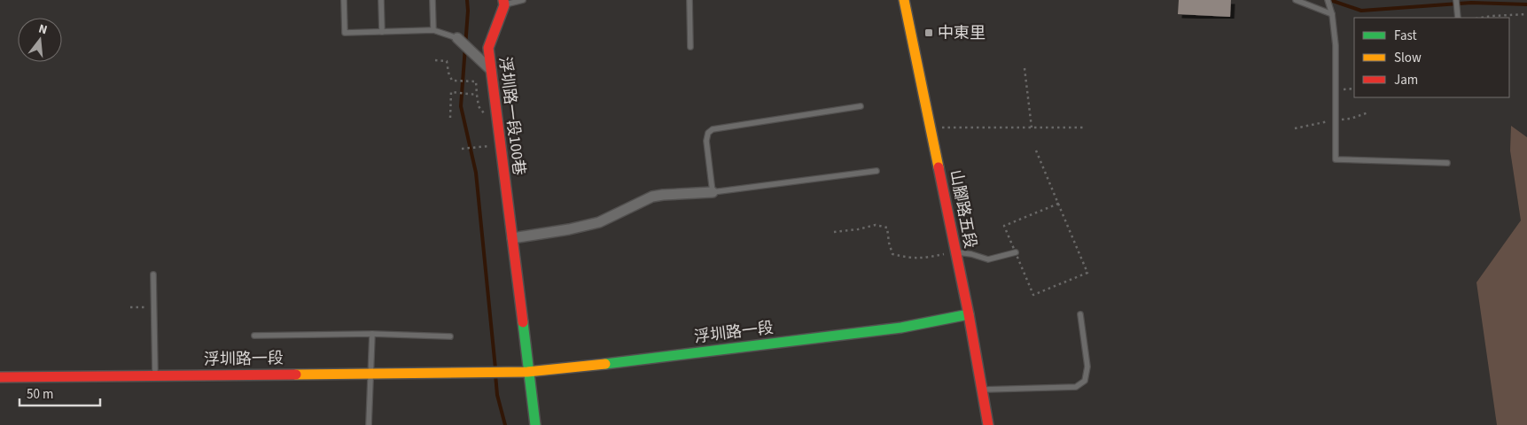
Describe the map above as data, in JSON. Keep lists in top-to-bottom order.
{
  "streets": {
    "street": ["浮圳路一段100巷", "山腳路五段", "浮圳路一段"]
  },
  "crossings": [
    ["浮圳路一段100巷", "浮圳路一段"],
    ["山腳路五段", "浮圳路一段"]
  ],
  "places": {
    "transit": ["中東里"]
  },
  "legend": ["Fast", "Slow", "Jam"],
  "scale_bar": "50 m",
  "north": "top"
}
